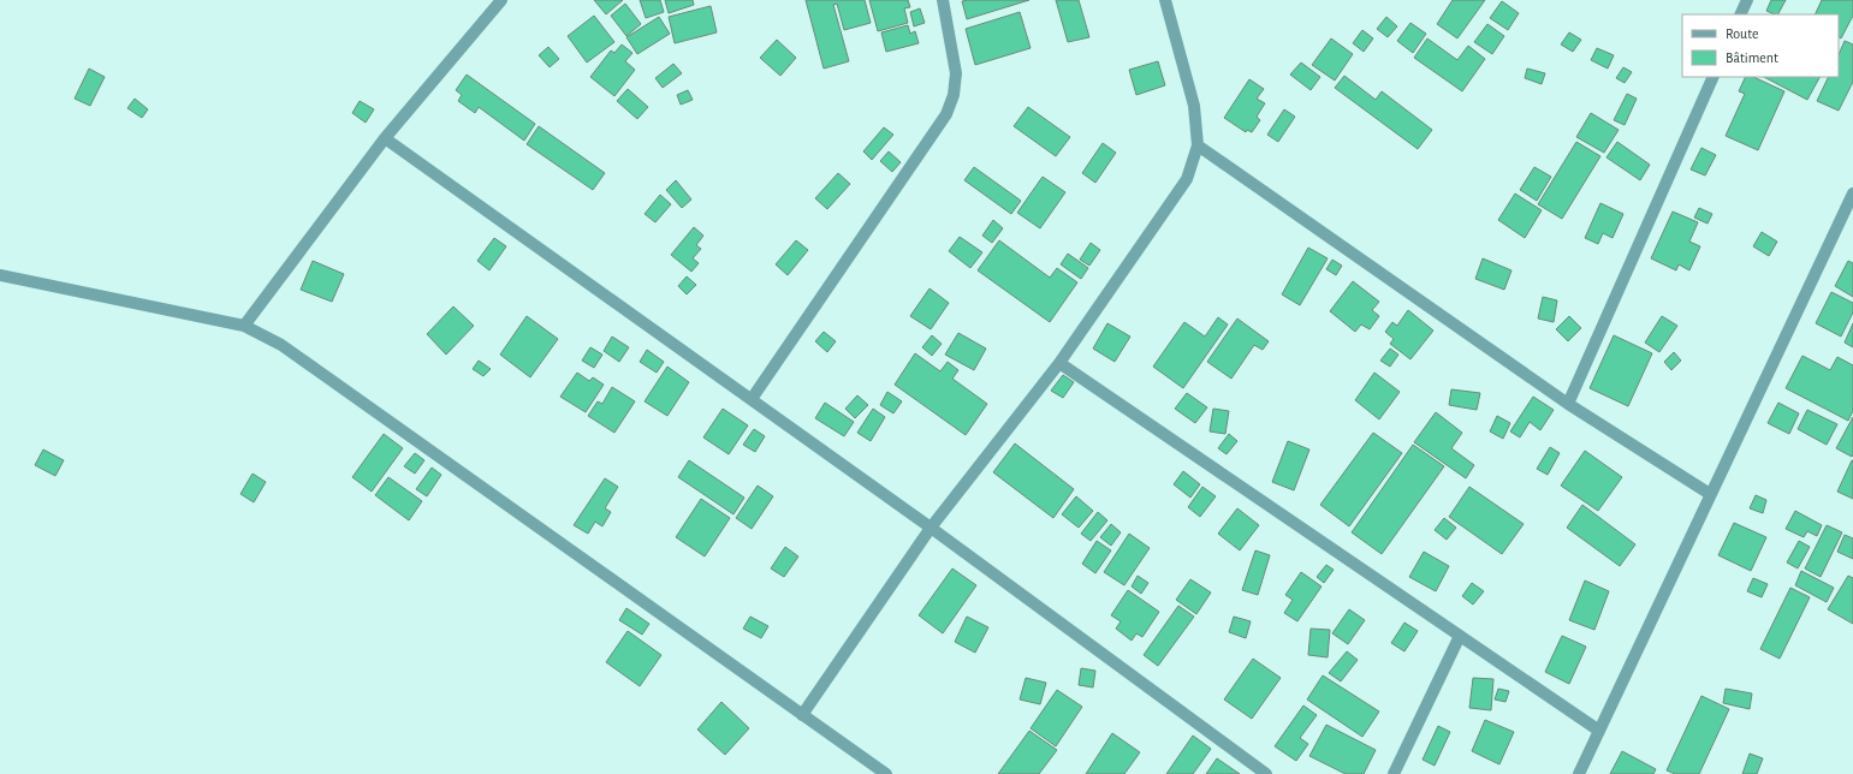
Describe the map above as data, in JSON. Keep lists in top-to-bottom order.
{
  "legend": ["Route", "Bâtiment"]
}
